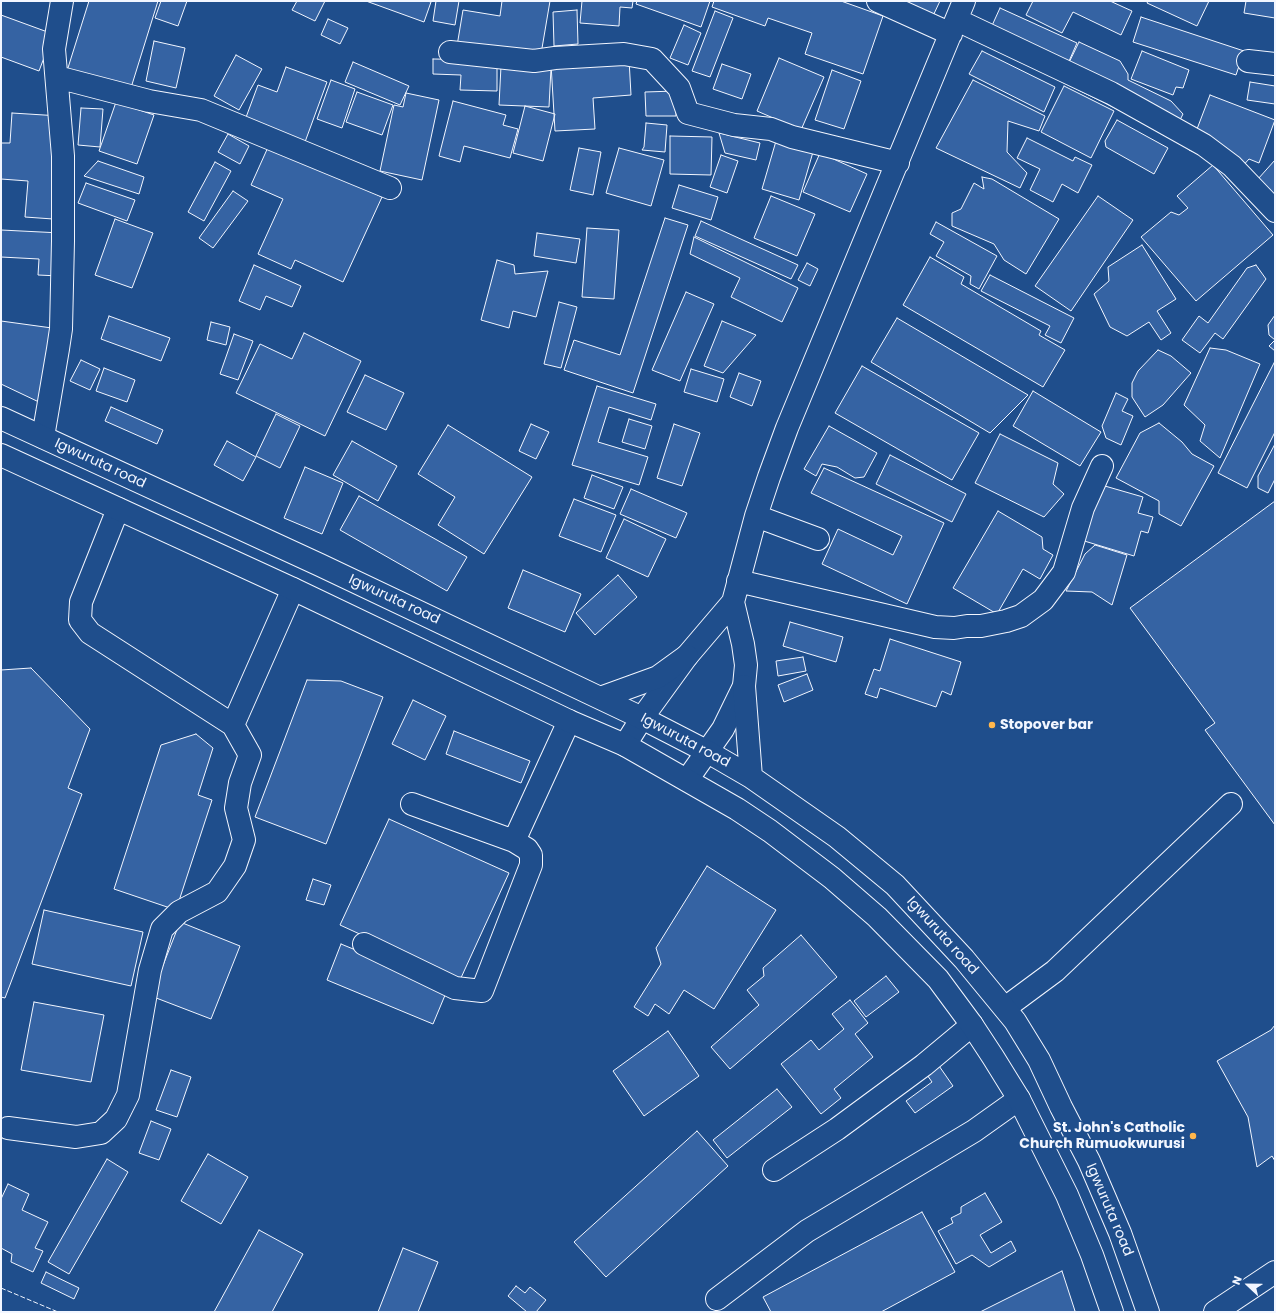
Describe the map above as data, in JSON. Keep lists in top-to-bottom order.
{
  "streets": {
    "main road": ["Igwuruta road"]
  },
  "places": ["Stopover bar", "St. John's Catholic Church Rumuokwurusi"],
  "north": "left"
}
